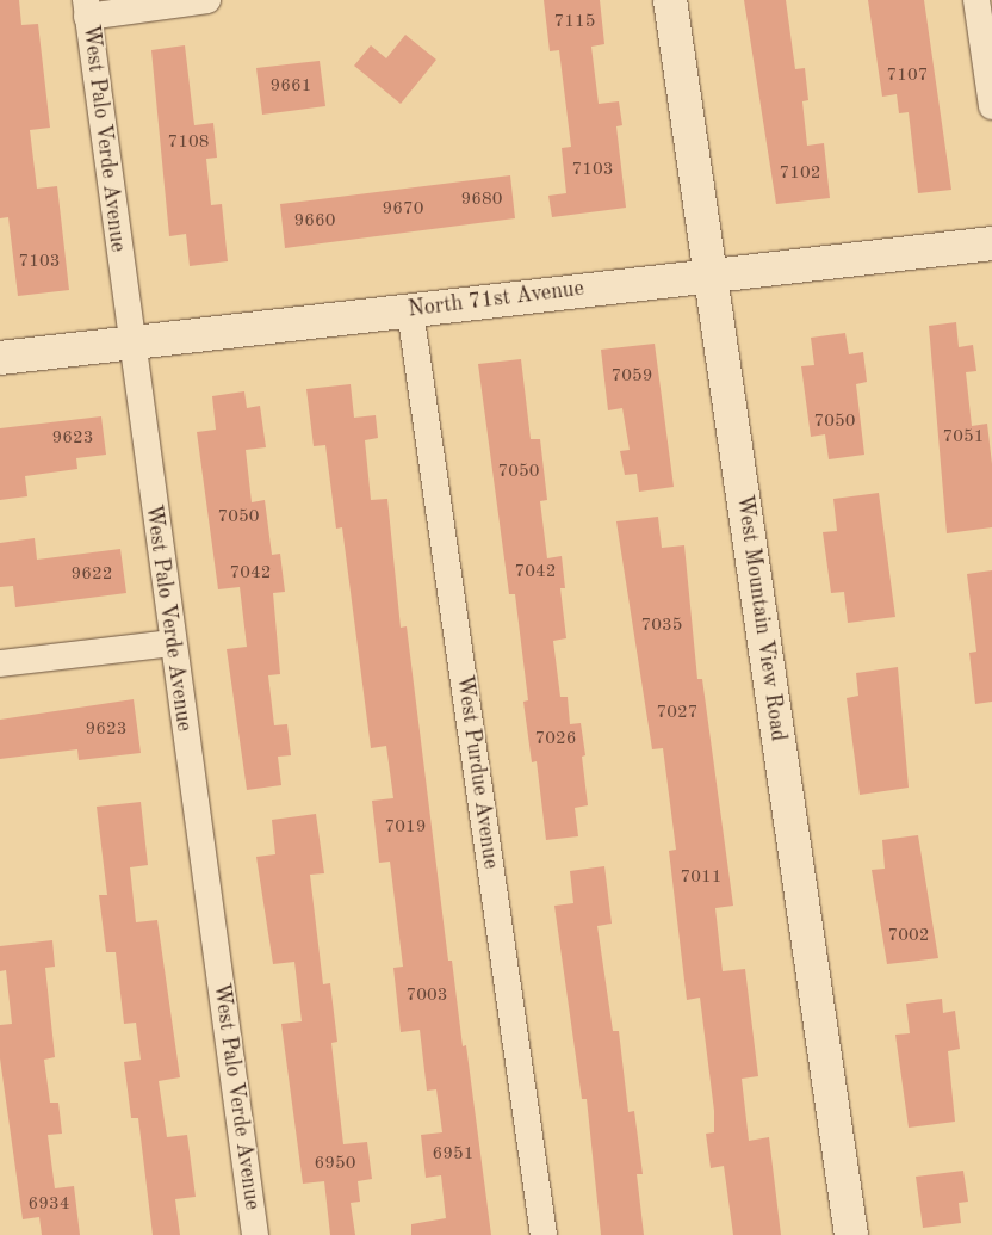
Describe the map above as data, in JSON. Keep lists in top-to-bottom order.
{
  "streets": {
    "street": [
      "West Palo Verde Avenue",
      "North 71st Avenue",
      "West Mountain View Road",
      "West Purdue Avenue"
    ]
  },
  "crossings": [
    ["West Palo Verde Avenue", "North 71st Avenue"],
    ["North 71st Avenue", "West Mountain View Road"],
    ["North 71st Avenue", "West Purdue Avenue"]
  ],
  "house_numbers": [
    "7115",
    "7107",
    "9661",
    "7108",
    "7103",
    "7102",
    "9680",
    "9670",
    "9660",
    "7103",
    "7059",
    "7050",
    "7051",
    "9623",
    "7050",
    "7050",
    "7042",
    "7042",
    "9622",
    "7035",
    "7027",
    "9623",
    "7026",
    "7019",
    "7011",
    "7002",
    "7003",
    "6951",
    "6950",
    "6934"
  ]
}
